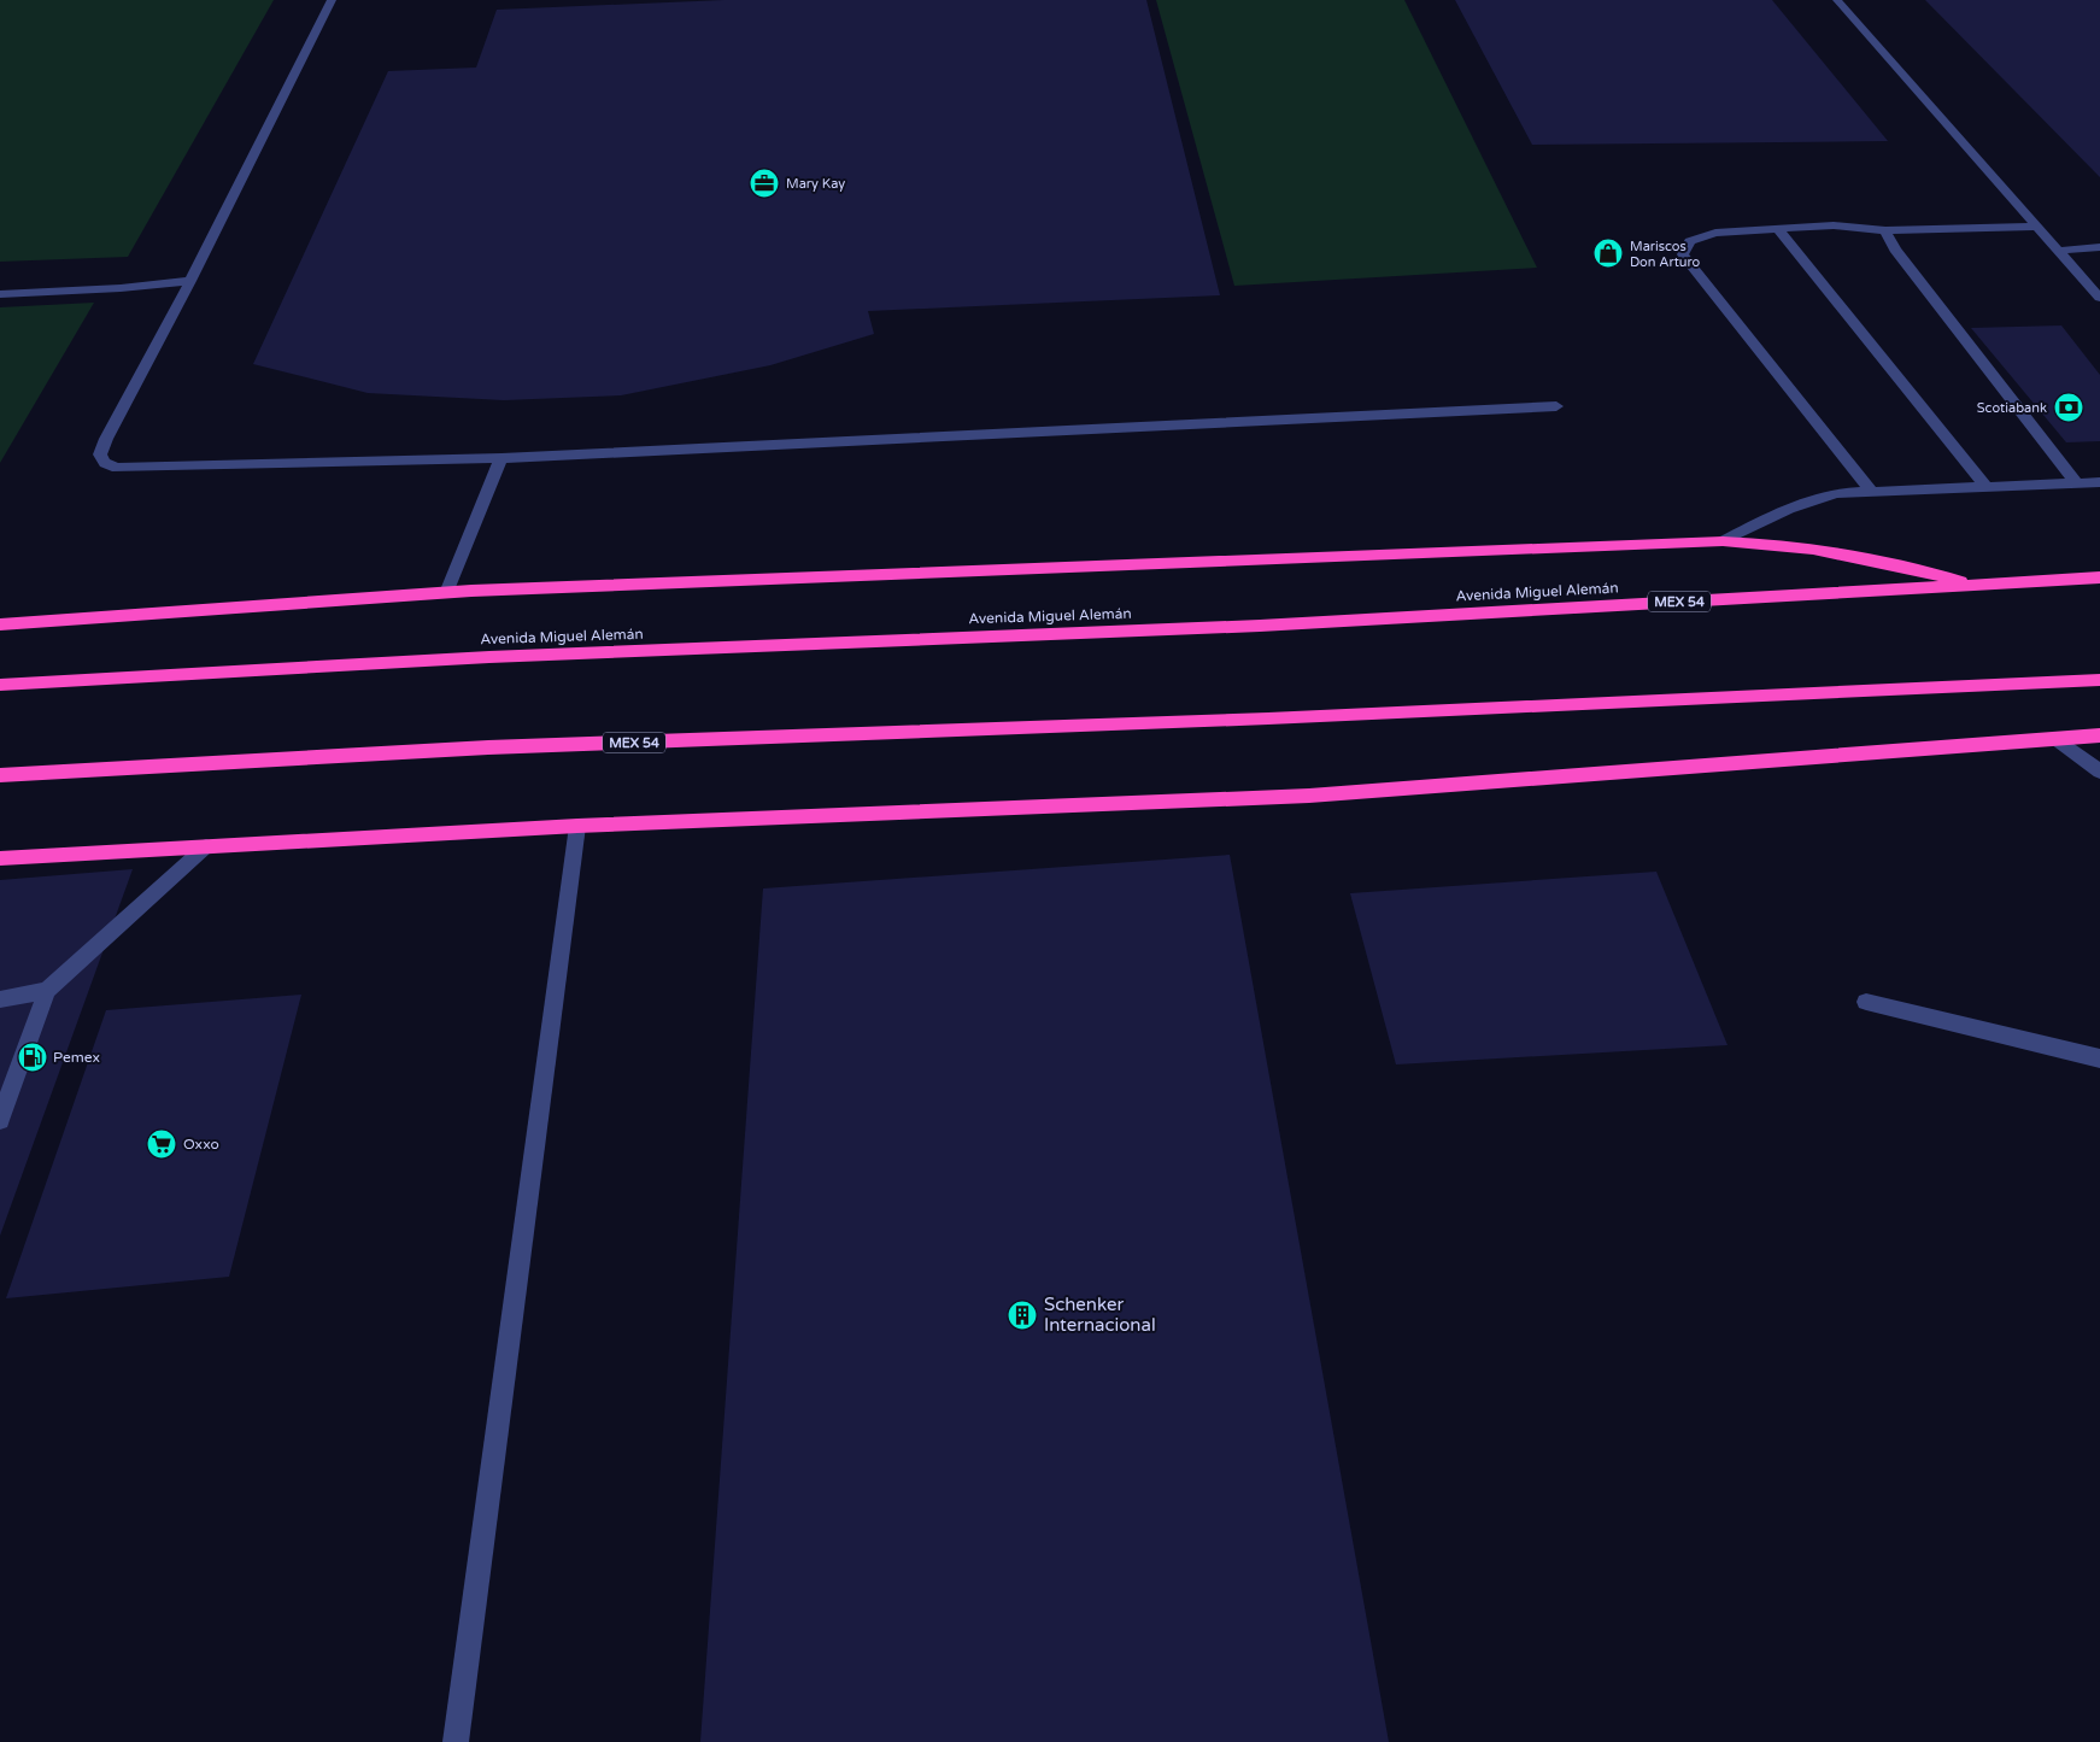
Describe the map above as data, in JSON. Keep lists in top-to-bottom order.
{
  "streets": {
    "highway": ["Avenida Miguel Alemán", "MEX 54"]
  },
  "places": {
    "office": ["Mary Kay"],
    "shop": ["Mariscos Don Arturo"],
    "bank": ["Scotiabank"],
    "fuel station": ["Pemex"],
    "supermarket": ["Oxxo"],
    "building": ["Schenker Internacional"]
  }
}
